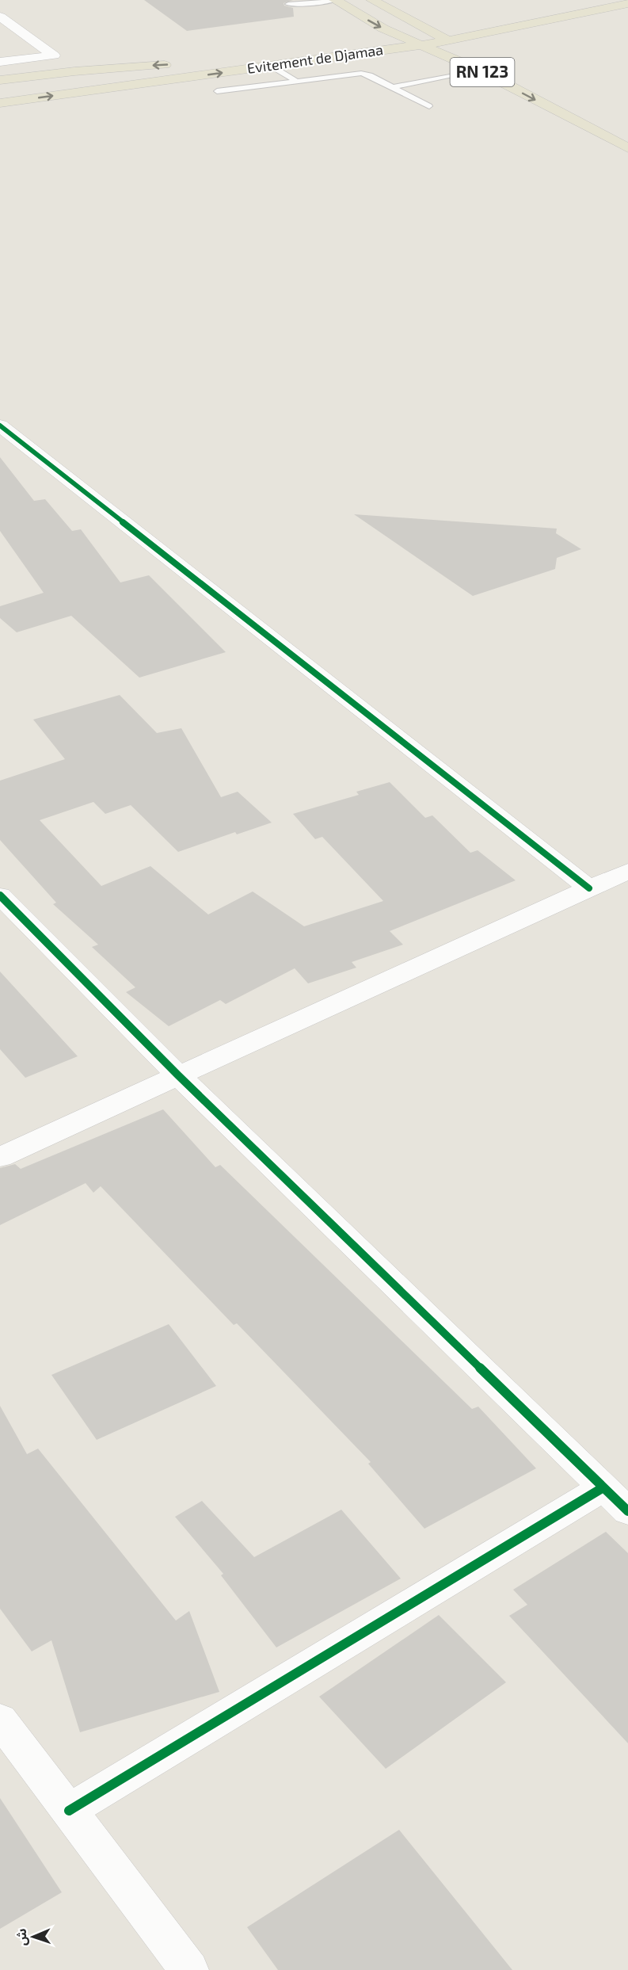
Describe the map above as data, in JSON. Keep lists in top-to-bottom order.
{
  "streets": {
    "main road": ["Evitement de Djamaa", "RN 123"]
  },
  "crossings": [
    ["Evitement de Djamaa", "RN 123"]
  ],
  "north": "left"
}
